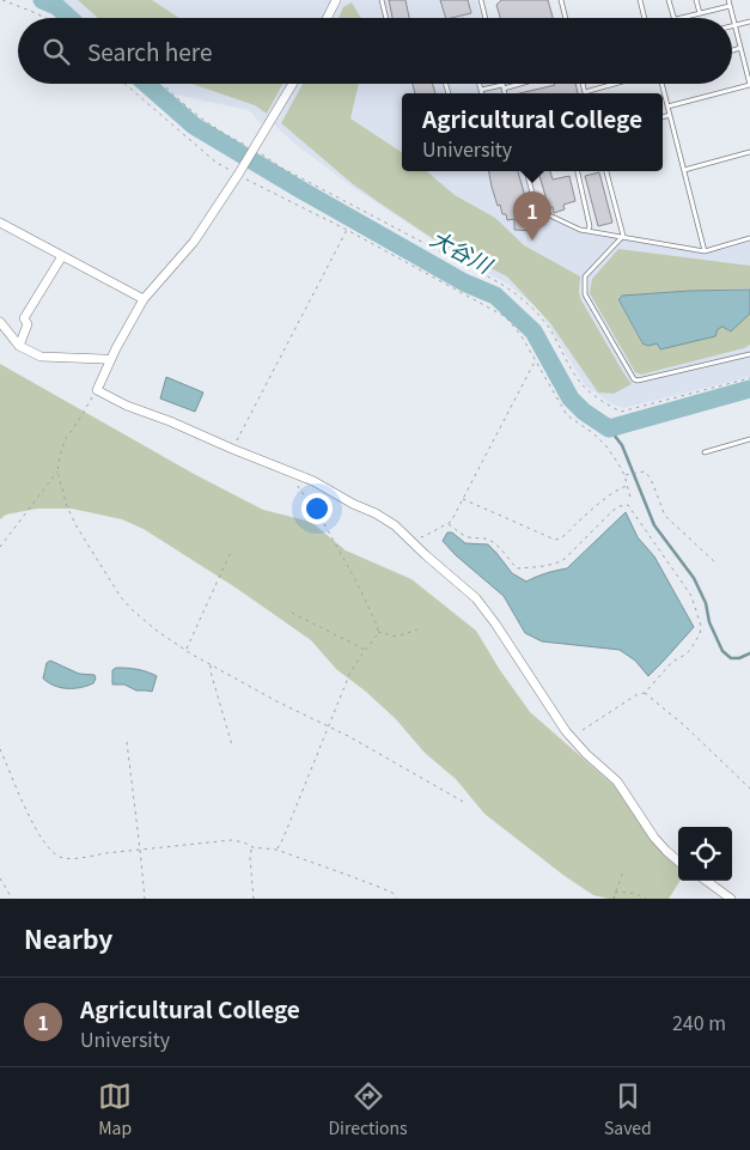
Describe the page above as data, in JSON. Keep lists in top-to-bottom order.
{
  "water": ["大谷川"],
  "page": {
    "search": "Search here",
    "popup": ["Agricultural College", "University"],
    "pins": "1",
    "heading": "Nearby",
    "list": [
      {
        "mark": "1",
        "name": "Agricultural College",
        "note": "University",
        "value": "240 m"
      }
    ],
    "nav": ["Map", "Directions", "Saved"]
  }
}
